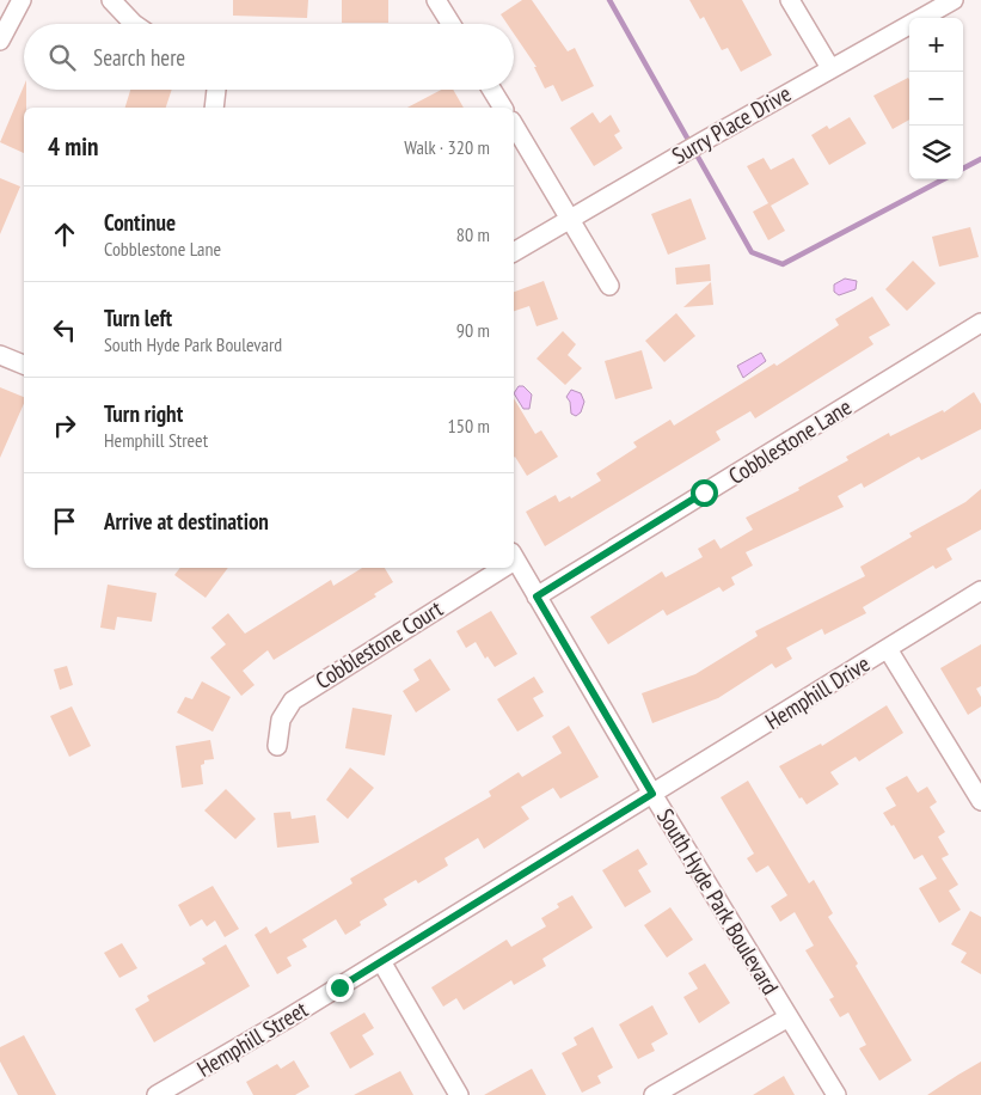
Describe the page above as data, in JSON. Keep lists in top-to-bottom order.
{
  "streets": {
    "street": [
      "Surry Place Drive",
      "Cobblestone Lane",
      "Cobblestone Court",
      "Hemphill Drive",
      "South Hyde Park Boulevard",
      "Hemphill Street"
    ]
  },
  "crossings": [
    ["Cobblestone Lane", "South Hyde Park Boulevard"],
    ["Hemphill Drive", "South Hyde Park Boulevard"],
    ["Hemphill Drive", "Hemphill Street"],
    ["South Hyde Park Boulevard", "Hemphill Street"]
  ],
  "page": {
    "map_buttons": ["+", "−"],
    "search": "Search here",
    "heading": ["4 min", "Walk · 320 m"],
    "list": [
      ["Continue", "Cobblestone Lane", "80 m"],
      ["Turn left", "South Hyde Park Boulevard", "90 m"],
      ["Turn right", "Hemphill Street", "150 m"],
      "Arrive at destination"
    ]
  }
}
